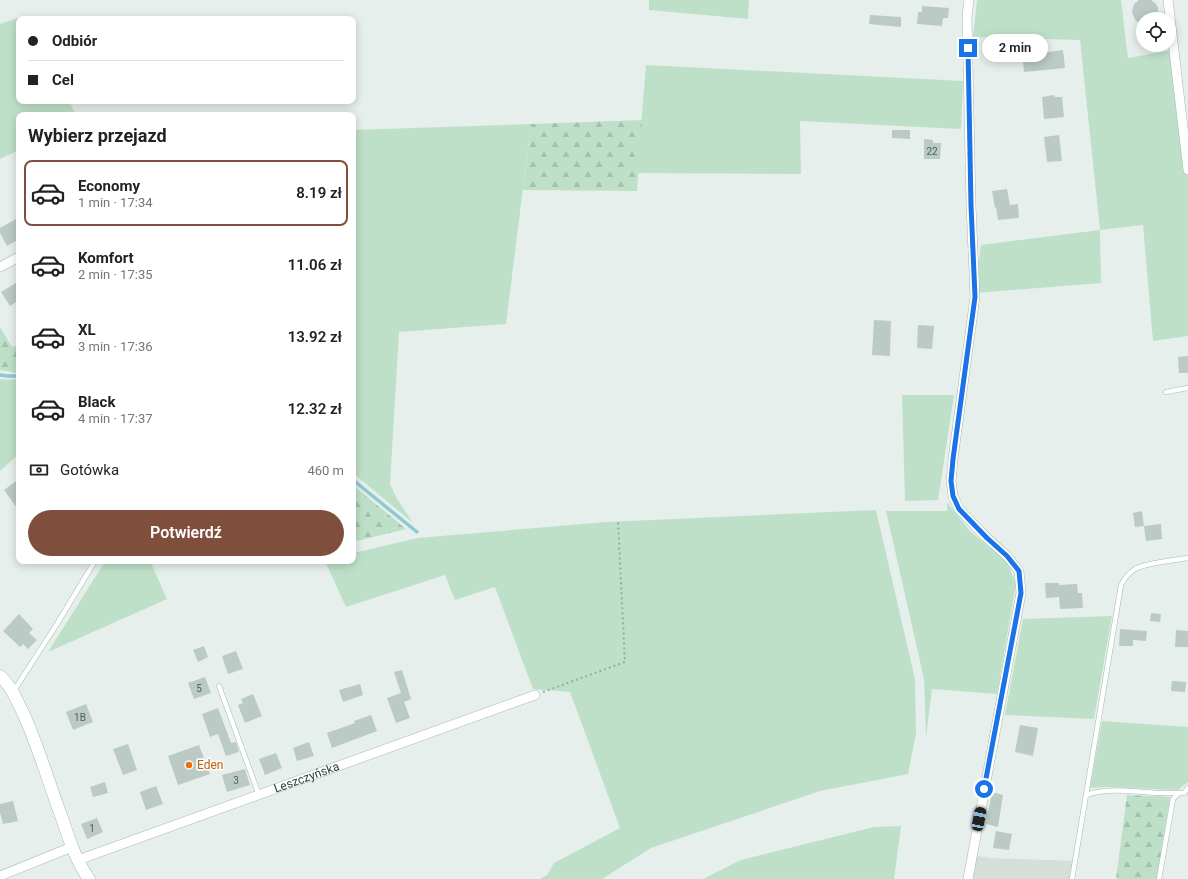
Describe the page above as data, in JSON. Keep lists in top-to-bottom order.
{
  "streets": {
    "street": ["Leszczyńska"]
  },
  "places": ["Eden"],
  "house_numbers": [
    "22",
    "5",
    "1B",
    "3",
    "1"
  ],
  "page": {
    "banner": ["Odbiór", "Cel"],
    "bubble": "2 min",
    "heading": "Wybierz przejazd",
    "list": [
      {
        "name": "Economy",
        "note": "1 min · 17:34",
        "value": "8.19 zł"
      },
      {
        "name": "Komfort",
        "note": "2 min · 17:35",
        "value": "11.06 zł"
      },
      {
        "name": "XL",
        "note": "3 min · 17:36",
        "value": "13.92 zł"
      },
      {
        "name": "Black",
        "note": "4 min · 17:37",
        "value": "12.32 zł"
      }
    ],
    "pay": ["Gotówka", "460 m"],
    "buttons": "Potwierdź"
  }
}
